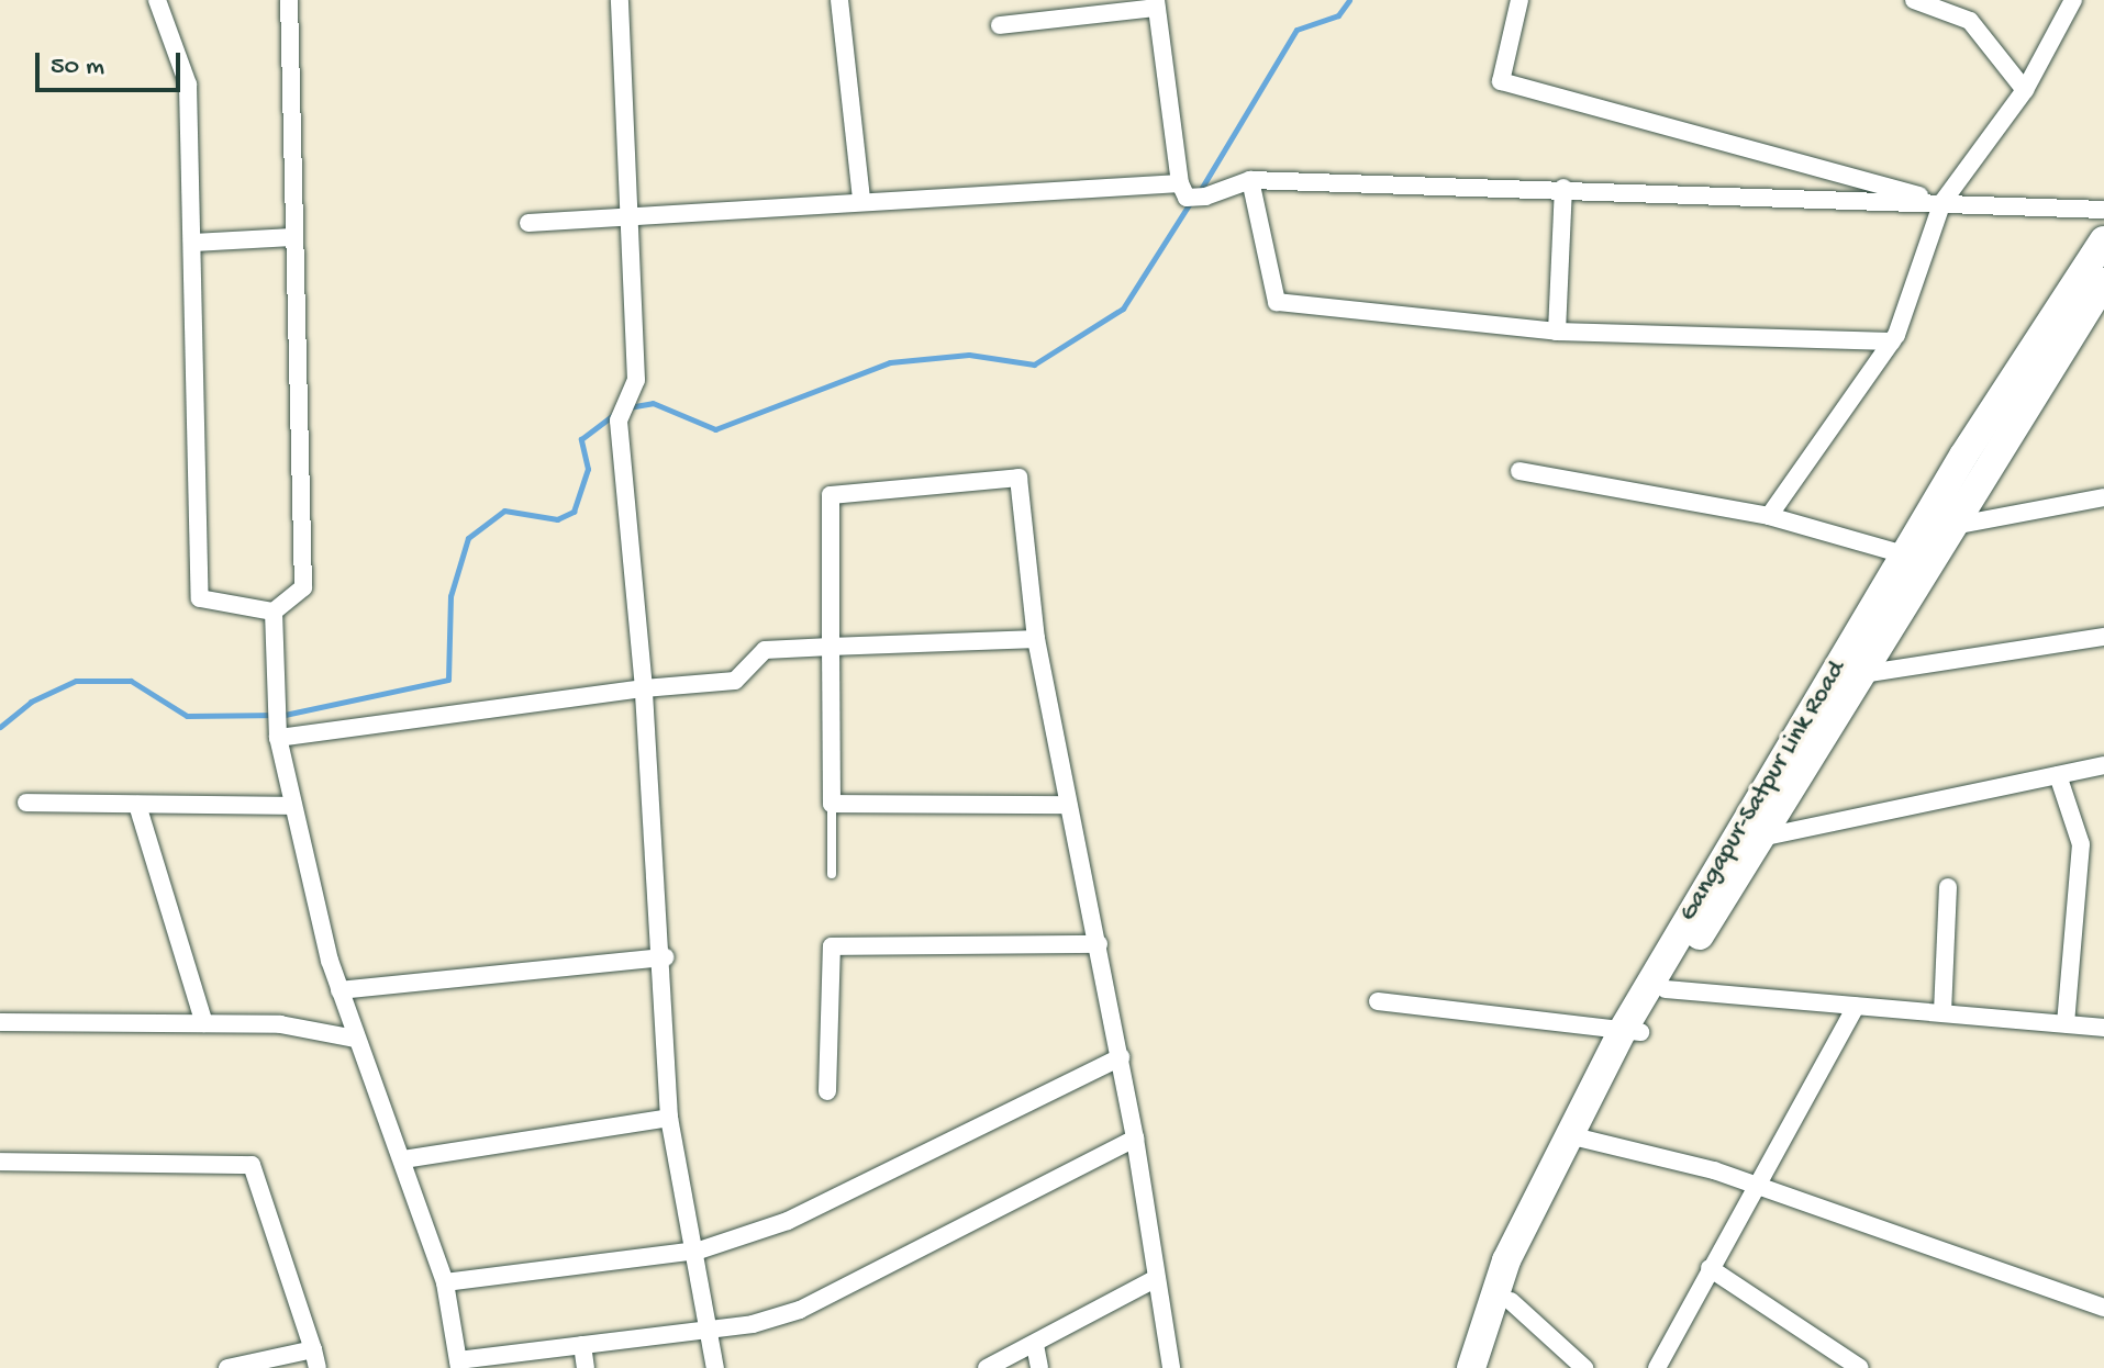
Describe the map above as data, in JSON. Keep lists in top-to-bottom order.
{
  "streets": {
    "main road": ["Gangapur-Satpur Link Road"]
  },
  "scale_bar": "50 m"
}
